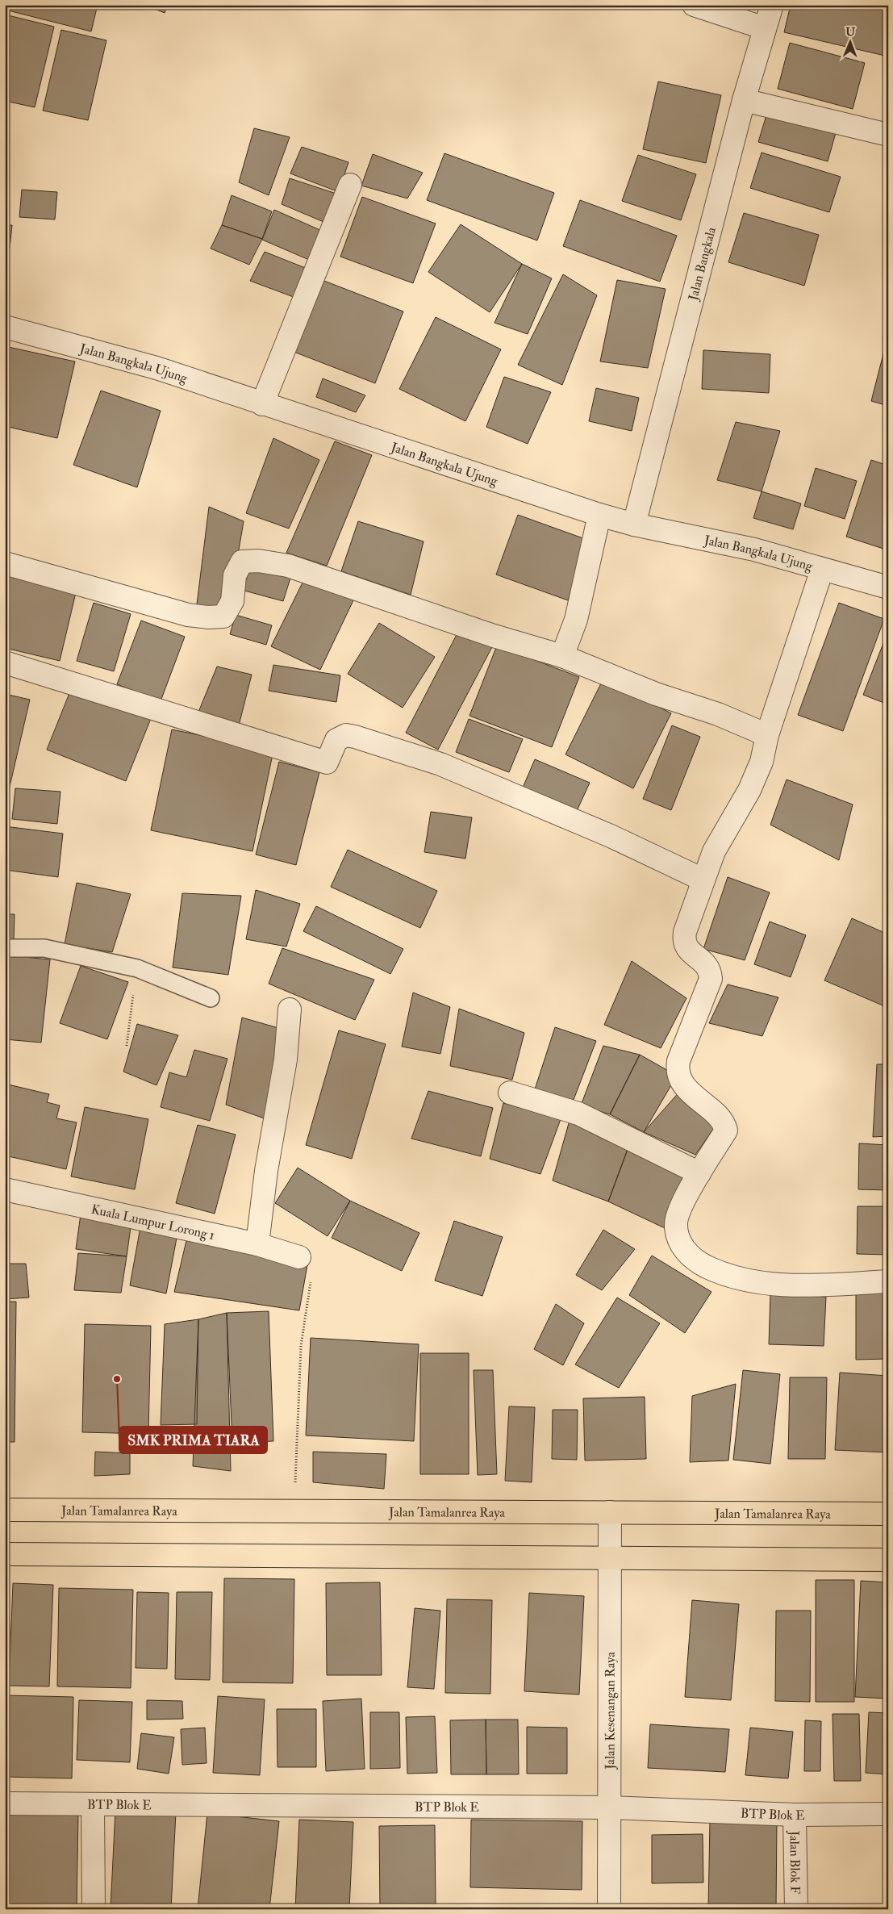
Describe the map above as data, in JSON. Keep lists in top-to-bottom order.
{
  "streets": {
    "main road": ["Jalan Tamalanrea Raya"],
    "street": [
      "Jalan Bangkala",
      "Jalan Bangkala Ujung",
      "Kuala Lumpur Lorong 1",
      "Jalan Kesenangan Raya",
      "BTP Blok E",
      "Jalan Blok F"
    ]
  },
  "crossings": [
    ["Jalan Bangkala", "Jalan Bangkala Ujung"],
    ["Jalan Tamalanrea Raya", "Jalan Kesenangan Raya"],
    ["Jalan Kesenangan Raya", "BTP Blok E"],
    ["BTP Blok E", "Jalan Blok F"]
  ],
  "places": ["SMK PRIMA TIARA"],
  "north": "top"
}
